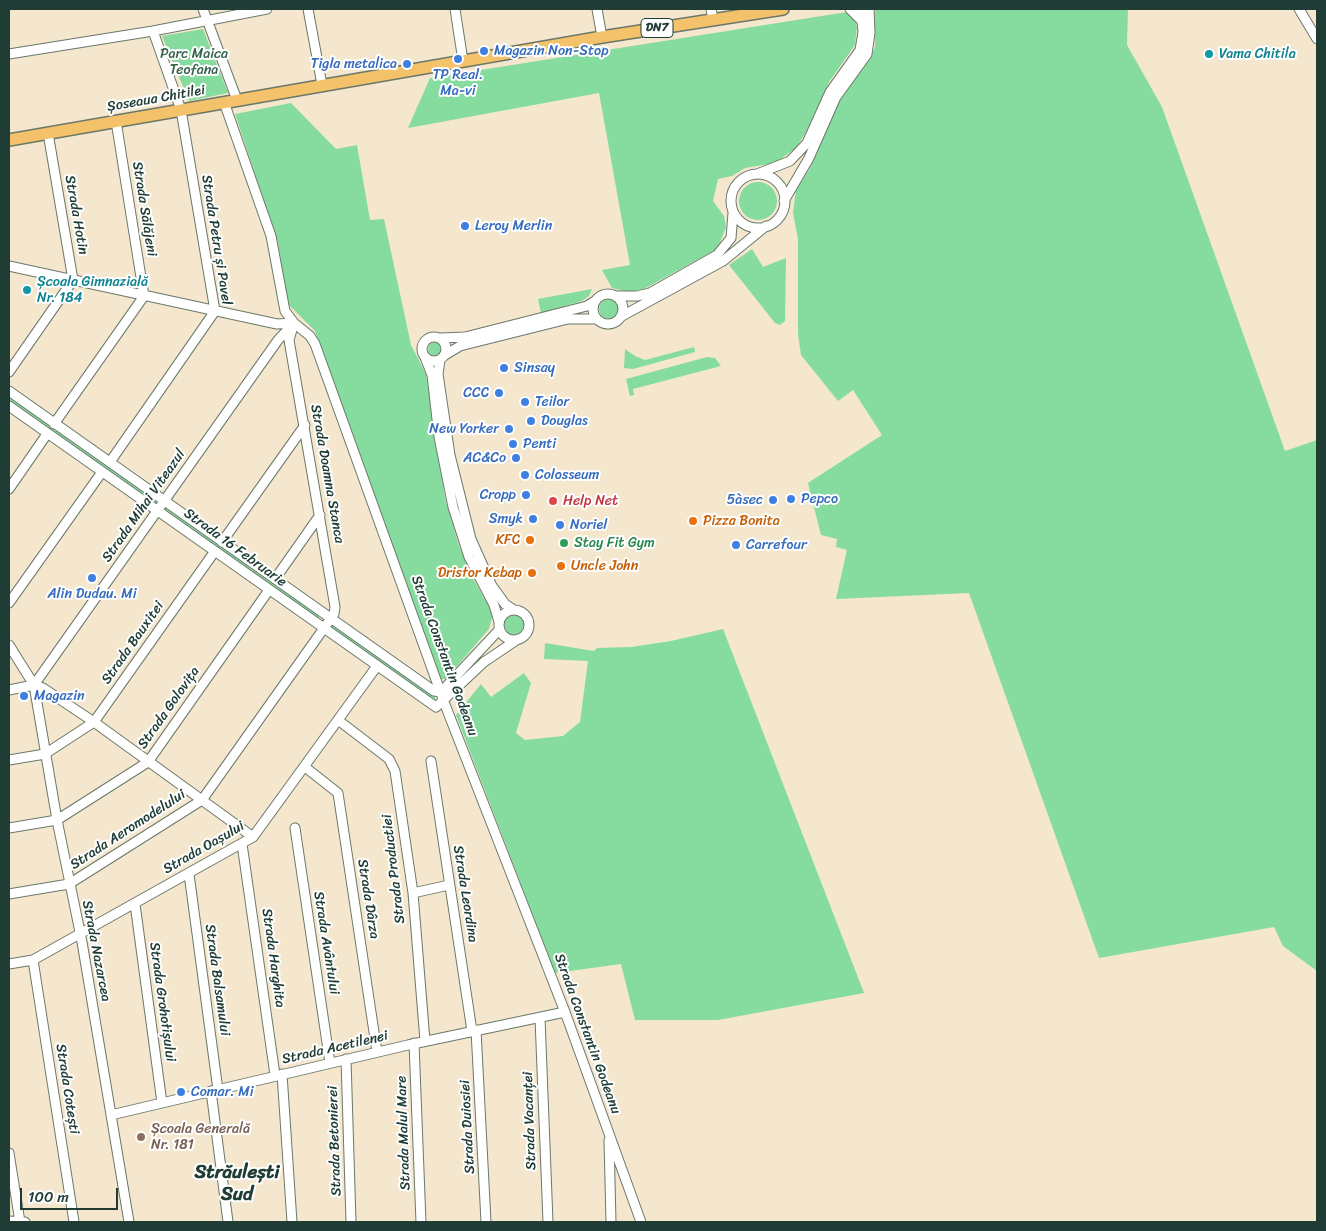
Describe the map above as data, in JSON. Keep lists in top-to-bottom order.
{
  "streets": {
    "main road": ["DN7", "Șoseaua Chitilei"],
    "street": [
      "Strada Sălăjeni",
      "Strada Hotin",
      "Strada Petru și Pavel",
      "Strada Doamna Stanca",
      "Strada Mihai Viteazul",
      "Strada 16 Februarie",
      "Strada Bauxitei",
      "Strada Constantin Godeanu",
      "Strada Golovița",
      "Strada Aeromodelului",
      "Strada Oașului",
      "Strada Productiei",
      "Strada Leordina",
      "Strada Dârza",
      "Strada Avântului",
      "Strada Nazarcea",
      "Strada Harghita",
      "Strada Balsamului",
      "Strada Grohotișului",
      "Strada Acetilenei",
      "Strada Cotești",
      "Strada Vacanței",
      "Strada Duiosiei",
      "Strada Malul Mare",
      "Strada Betonierei"
    ]
  },
  "crossings": [
    ["Șoseaua Chitilei", "Strada Sălăjeni"],
    ["Șoseaua Chitilei", "Strada Hotin"],
    ["Șoseaua Chitilei", "Strada Petru și Pavel"],
    ["Șoseaua Chitilei", "Strada Constantin Godeanu"],
    ["Strada Petru și Pavel", "Strada 16 Februarie"],
    ["Strada Doamna Stanca", "Strada Mihai Viteazul"],
    ["Strada Doamna Stanca", "Strada 16 Februarie"],
    ["Strada Doamna Stanca", "Strada Constantin Godeanu"],
    ["Strada Mihai Viteazul", "Strada 16 Februarie"],
    ["Strada Mihai Viteazul", "Strada Constantin Godeanu"],
    ["Strada Mihai Viteazul", "Strada Nazarcea"],
    ["Strada 16 Februarie", "Strada Bauxitei"],
    ["Strada 16 Februarie", "Strada Constantin Godeanu"],
    ["Strada 16 Februarie", "Strada Golovița"],
    ["Strada 16 Februarie", "Strada Aeromodelului"],
    ["Strada 16 Februarie", "Strada Oașului"],
    ["Strada Bauxitei", "Strada Nazarcea"],
    ["Strada Constantin Godeanu", "Strada Acetilenei"],
    ["Strada Golovița", "Strada Nazarcea"],
    ["Strada Aeromodelului", "Strada Nazarcea"],
    ["Strada Oașului", "Strada Productiei"],
    ["Strada Oașului", "Strada Dârza"],
    ["Strada Oașului", "Strada Nazarcea"],
    ["Strada Oașului", "Strada Harghita"],
    ["Strada Oașului", "Strada Balsamului"],
    ["Strada Oașului", "Strada Grohotișului"],
    ["Strada Oașului", "Strada Cotești"],
    ["Strada Productiei", "Strada Acetilenei"],
    ["Strada Leordina", "Strada Acetilenei"],
    ["Strada Leordina", "Strada Duiosiei"],
    ["Strada Dârza", "Strada Acetilenei"],
    ["Strada Avântului", "Strada Acetilenei"],
    ["Strada Nazarcea", "Strada Acetilenei"],
    ["Strada Harghita", "Strada Acetilenei"],
    ["Strada Balsamului", "Strada Acetilenei"],
    ["Strada Grohotișului", "Strada Acetilenei"],
    ["Strada Acetilenei", "Strada Vacanței"],
    ["Strada Acetilenei", "Strada Duiosiei"],
    ["Strada Acetilenei", "Strada Malul Mare"],
    ["Strada Acetilenei", "Strada Betonierei"]
  ],
  "districts": ["Străulești Sud"],
  "parks": ["Parc Maica Teofana"],
  "places": [
    "Magazin Non-Stop",
    "Vama Chitila",
    "TP Real. Ma-vi",
    "Tigla metalica",
    "Leroy Merlin",
    "Școala Gimnazială Nr. 184",
    "Sinsay",
    "CCC",
    "Teilor",
    "Douglas",
    "New Yorker",
    "Penti",
    "AC&Co",
    "Colosseum",
    "Cropp",
    "Pepco",
    "5àsec",
    "Help Net",
    "Smyk",
    "Pizza Bonita",
    "Noriel",
    "KFC",
    "Stay Fit Gym",
    "Carrefour",
    "Uncle John",
    "Dristor Kebap",
    "Alin Dudau. Mi",
    "Magazin",
    "Comar. Mi",
    "Școala Generală Nr. 181"
  ],
  "scale_bar": "100 m"
}
